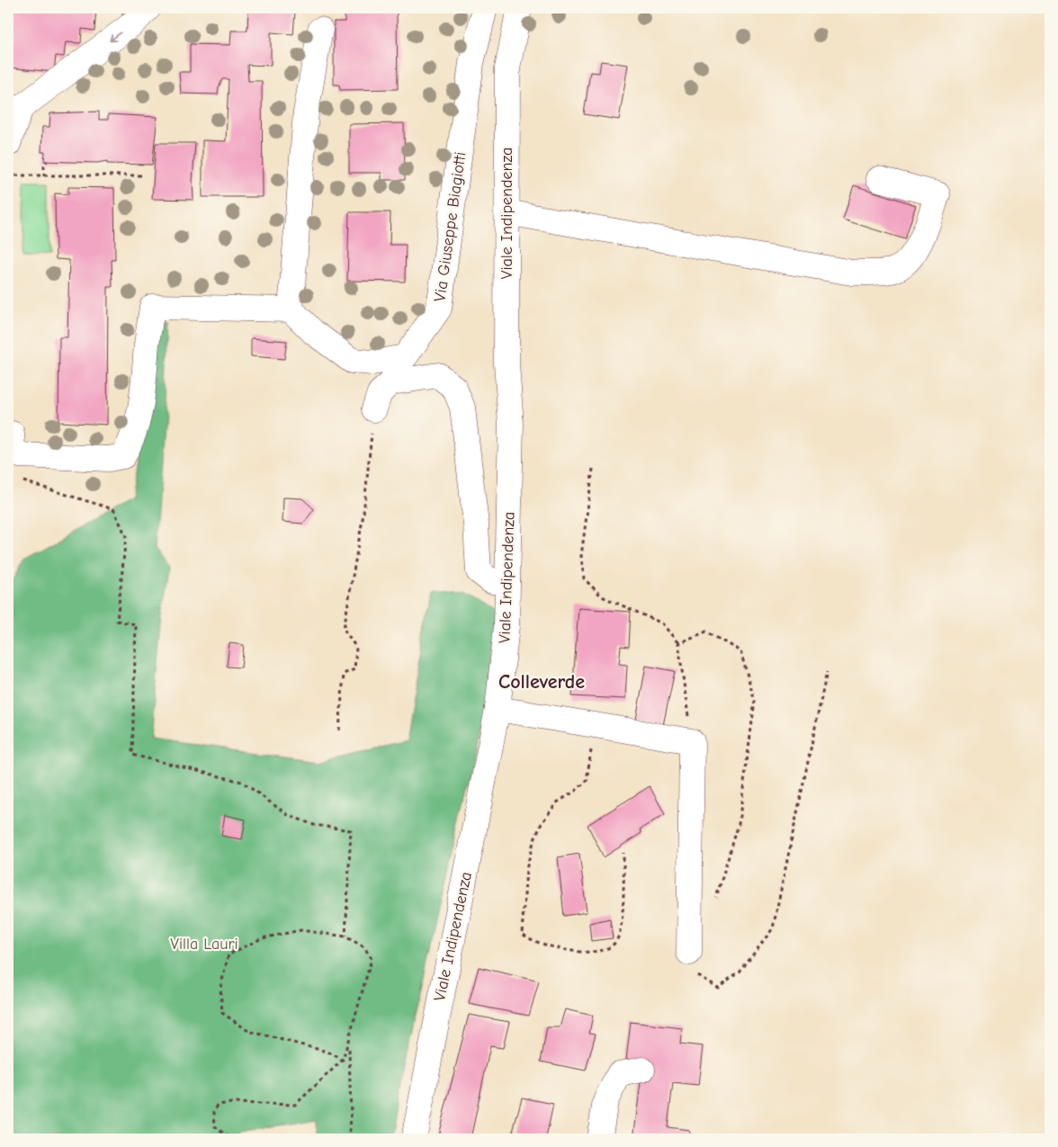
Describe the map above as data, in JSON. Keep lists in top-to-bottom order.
{
  "streets": {
    "street": ["Viale Indipendenza", "Via Giuseppe Biagiotti"]
  },
  "districts": ["Colleverde"],
  "parks": ["Villa Lauri"]
}
